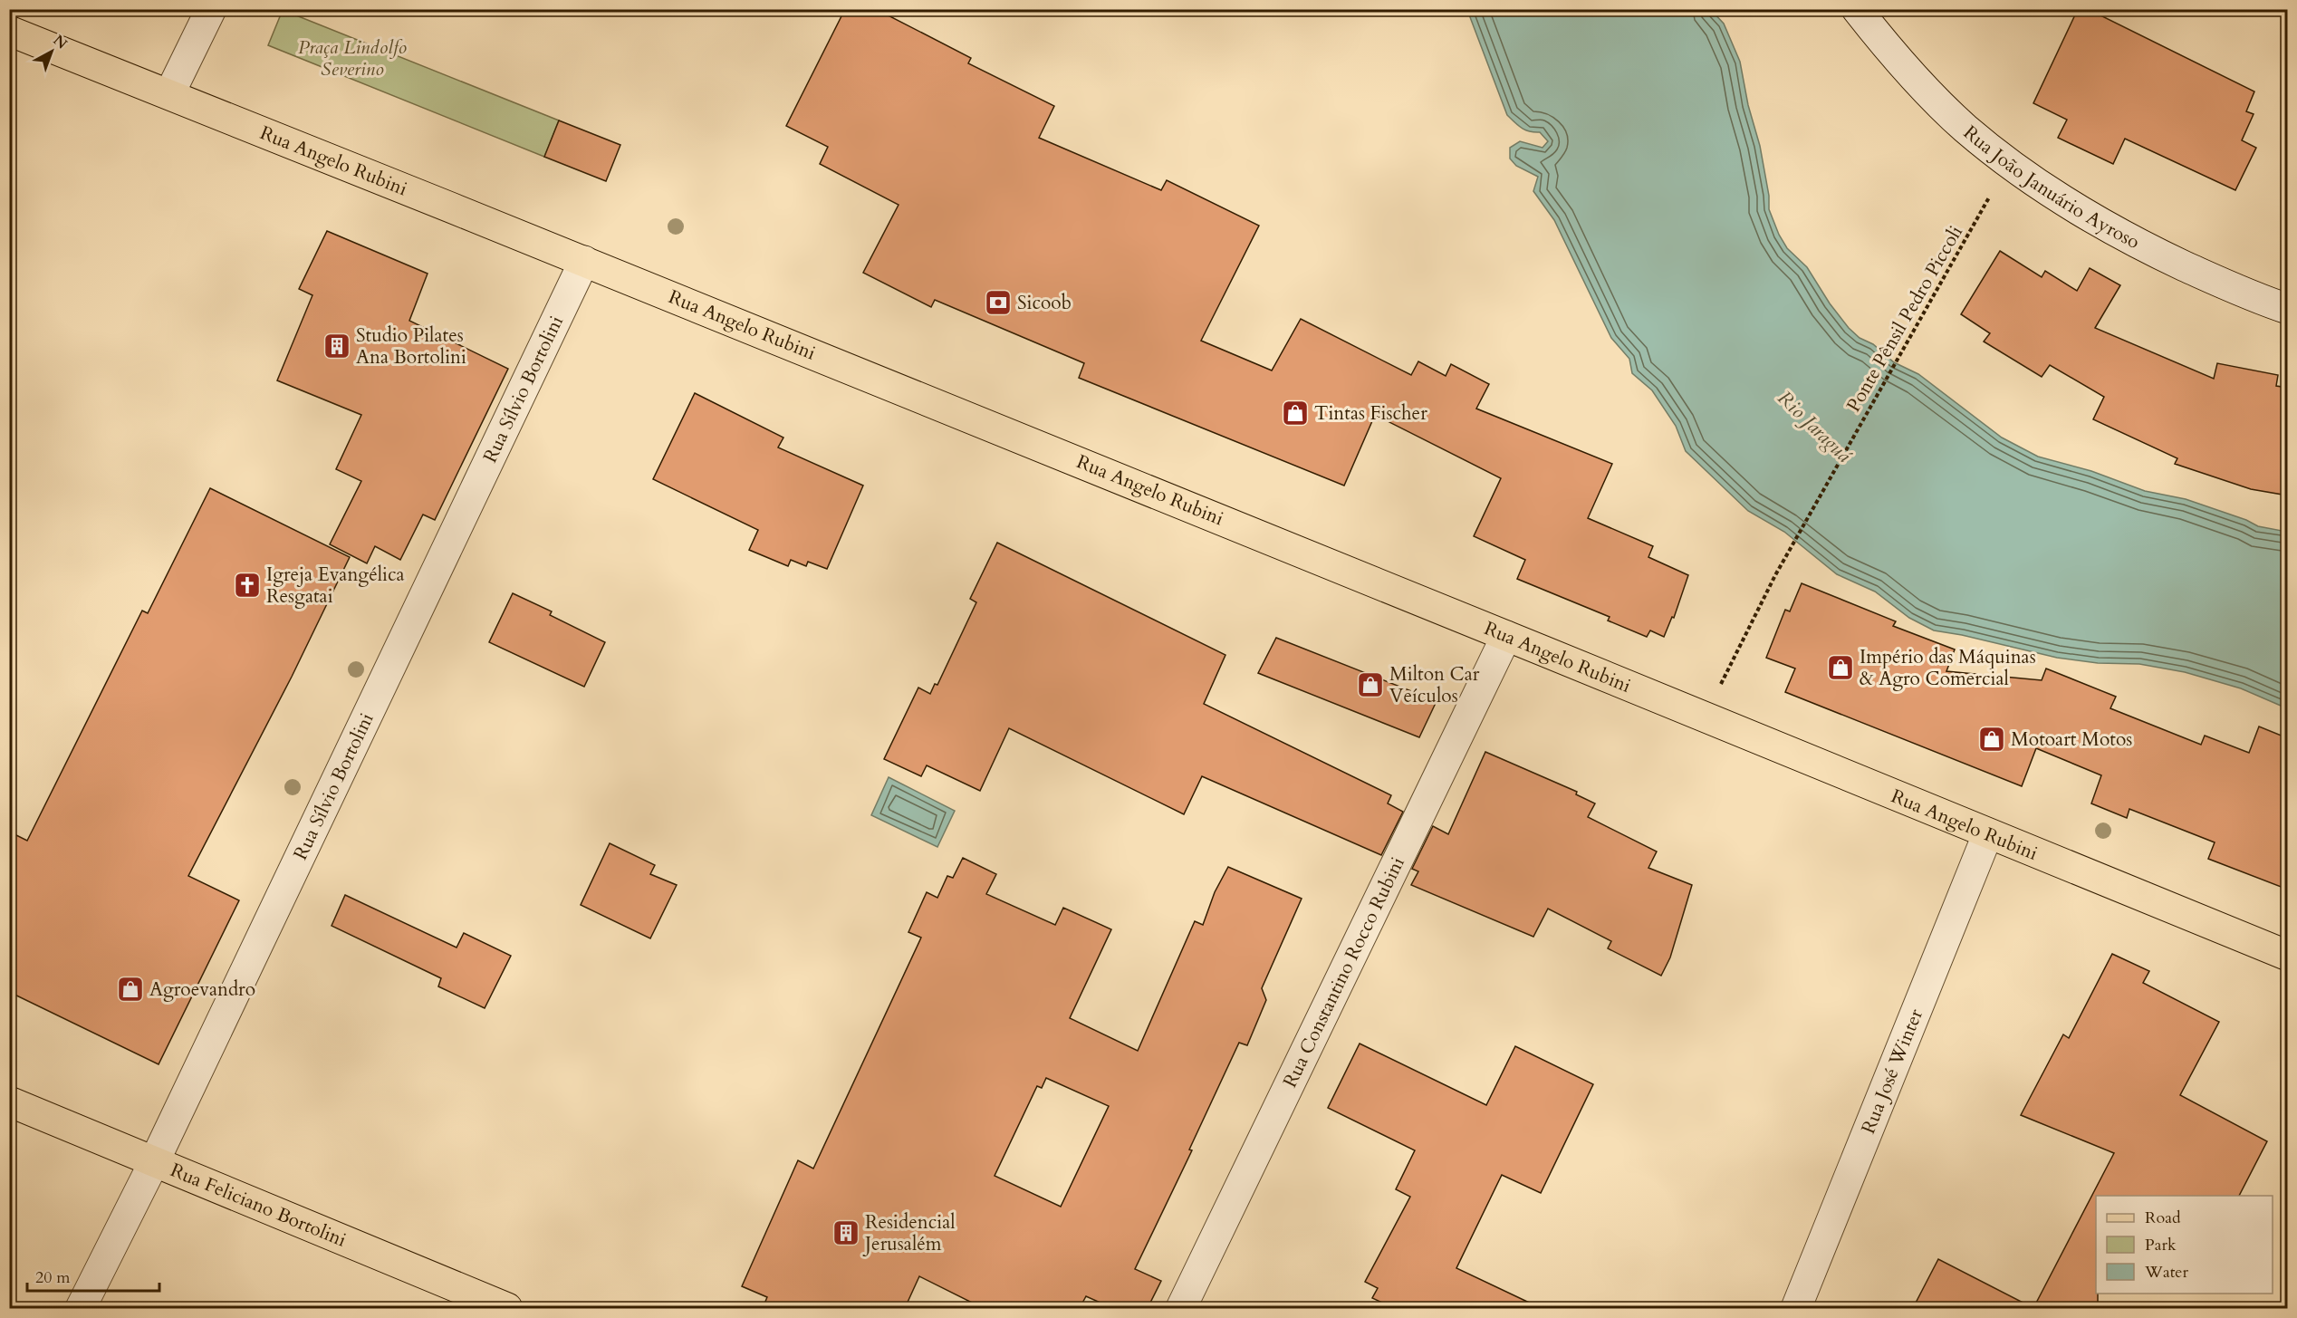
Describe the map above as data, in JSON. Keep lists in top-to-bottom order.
{
  "streets": {
    "main road": ["Rua Angelo Rubini", "Rua Feliciano Bortolini"],
    "street": [
      "Rua João Januário Ayroso",
      "Rua Sílvio Bortolini",
      "Rua Constantino Rocco Rubini",
      "Rua José Winter"
    ],
    "path": ["Ponte Pênsil Pedro Piccoli"]
  },
  "crossings": [
    ["Rua Angelo Rubini", "Ponte Pênsil Pedro Piccoli"],
    ["Rua Angelo Rubini", "Rua Sílvio Bortolini"],
    ["Rua Angelo Rubini", "Rua Constantino Rocco Rubini"],
    ["Rua Angelo Rubini", "Rua José Winter"],
    ["Rua João Januário Ayroso", "Ponte Pênsil Pedro Piccoli"],
    ["Rua Sílvio Bortolini", "Rua Feliciano Bortolini"]
  ],
  "water": ["Rio Jaraguá"],
  "parks": ["Praça Lindolfo Severino"],
  "places": {
    "bank": ["Sicoob"],
    "building": ["Studio Pilates Ana Bortolini", "Residencial Jerusalém"],
    "shop": [
      "Tintas Fischer",
      "Império das Máquinas & Agro Comercial",
      "Milton Car Veículos",
      "Motoart Motos",
      "Agroevandro"
    ],
    "church": ["Igreja Evangélica Resgatai"]
  },
  "legend": ["Road", "Park", "Water"],
  "scale_bar": "20 m",
  "north": "top right"
}
